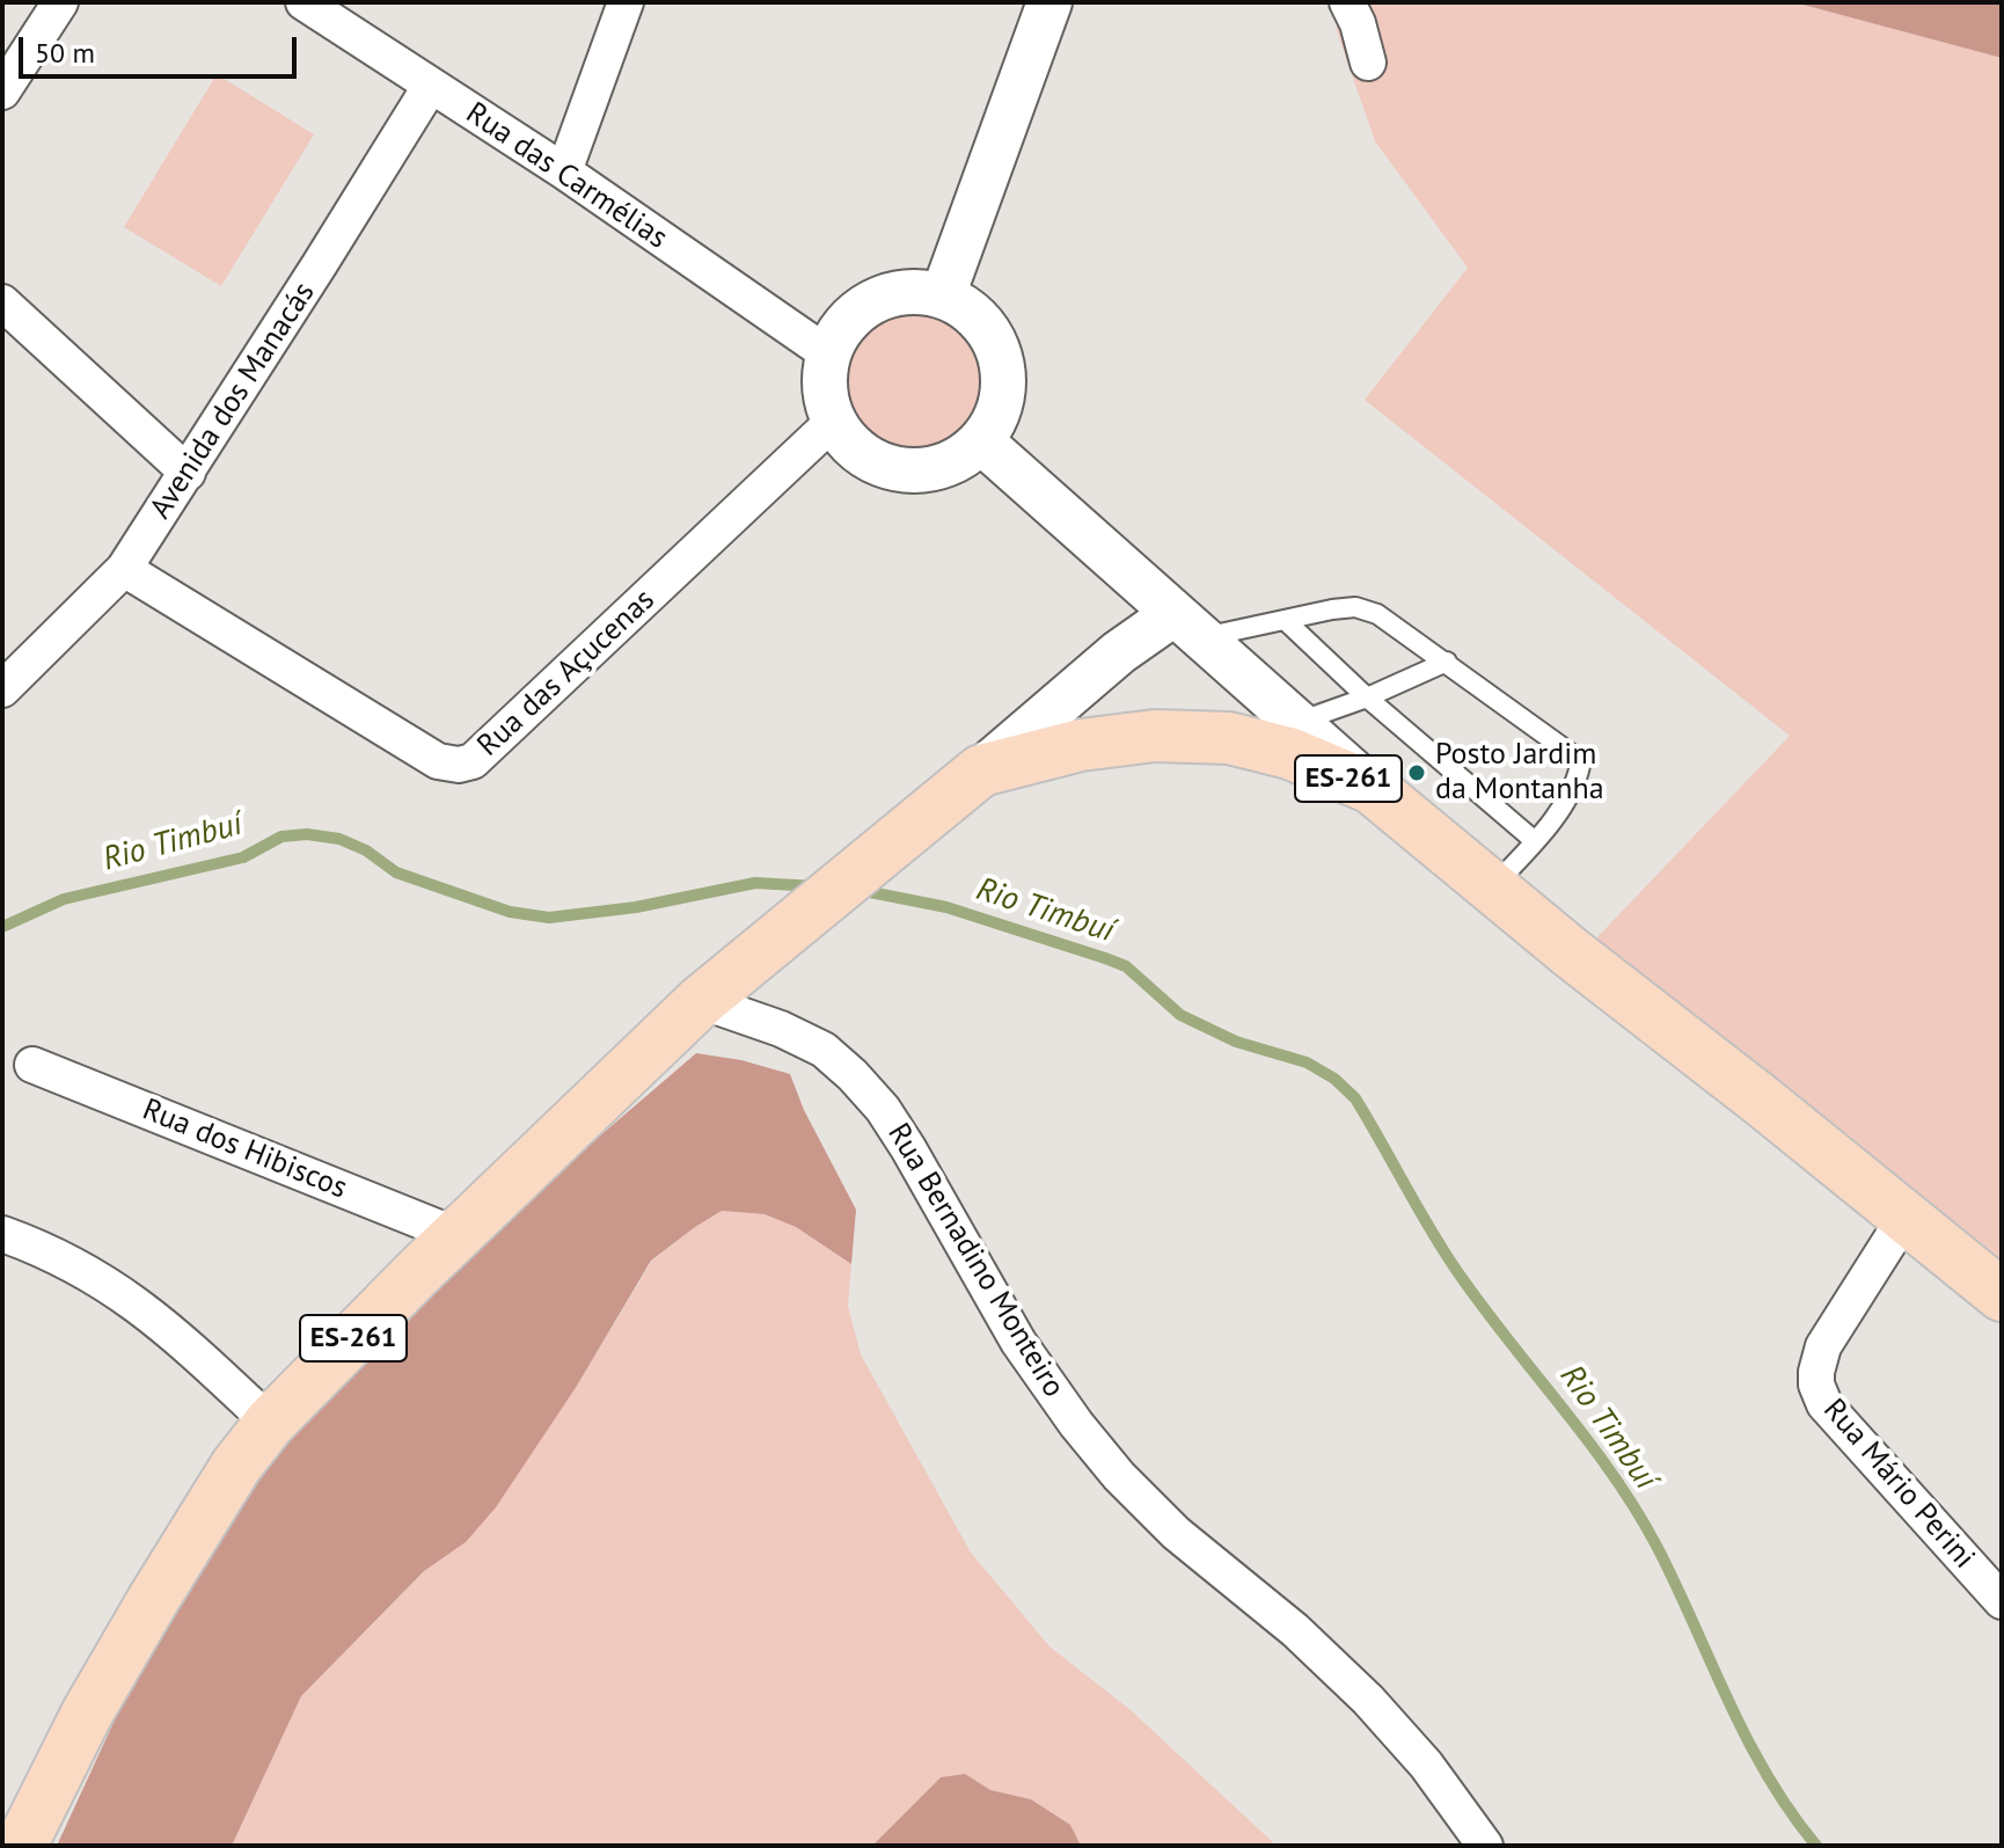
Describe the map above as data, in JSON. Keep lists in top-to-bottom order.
{
  "streets": {
    "main road": ["ES-261"],
    "street": [
      "Rua das Carmélias",
      "Avenida dos Manacás",
      "Rua das Açucenas",
      "Rua dos Hibiscos",
      "Rua Bernadino Monteiro",
      "Rua Mário Perini"
    ]
  },
  "crossings": [
    ["Rua das Carmélias", "Avenida dos Manacás"],
    ["Rua das Carmélias", "Rua das Açucenas"],
    ["Avenida dos Manacás", "Rua das Açucenas"],
    ["ES-261", "Rua dos Hibiscos"],
    ["ES-261", "Rua Bernadino Monteiro"],
    ["ES-261", "Rua Mário Perini"]
  ],
  "water": ["Rio Timbuí"],
  "places": ["Posto Jardim da Montanha"],
  "scale_bar": "50 m"
}
